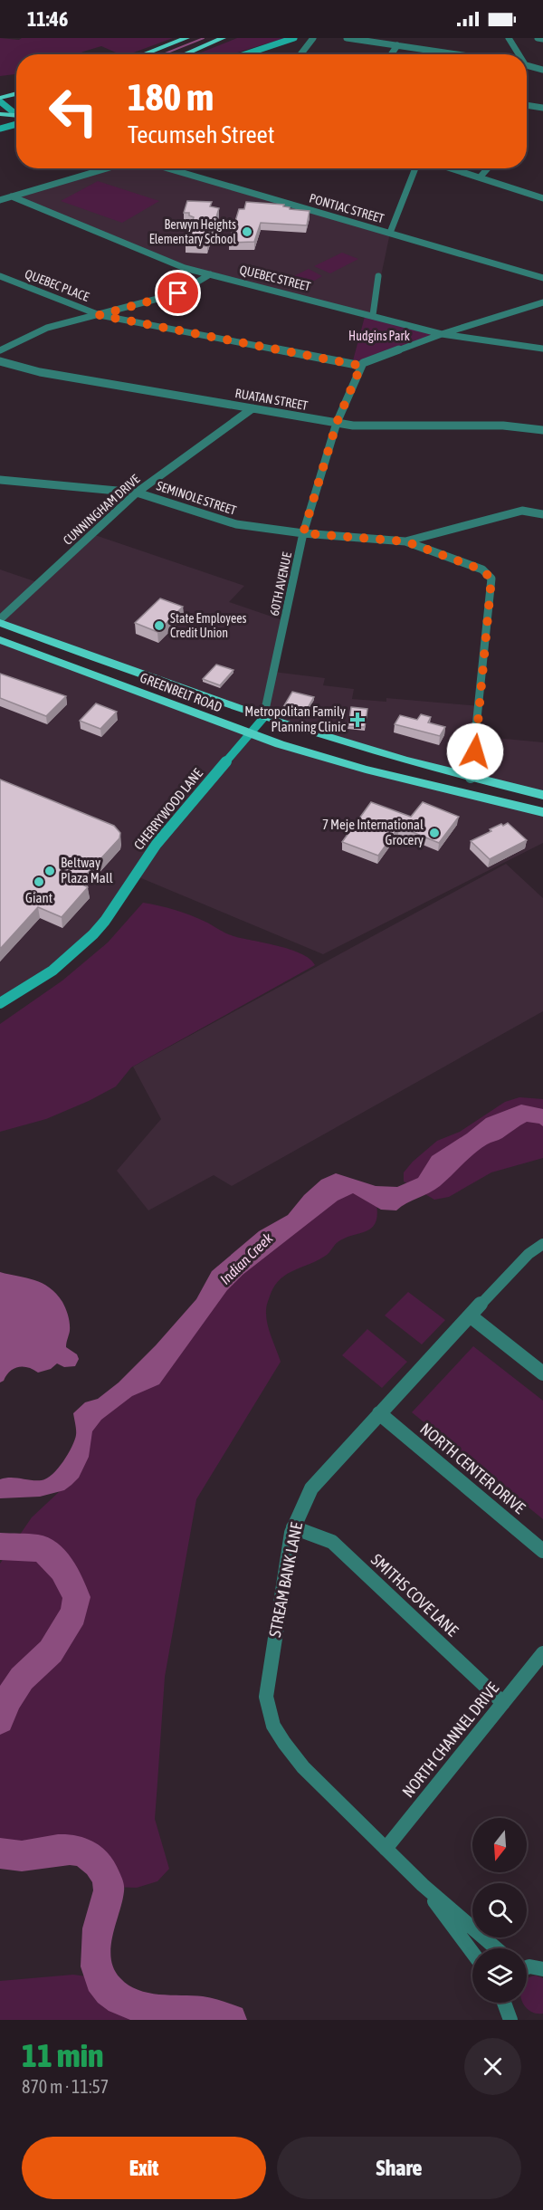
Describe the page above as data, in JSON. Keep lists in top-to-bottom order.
{
  "streets": {
    "main road": ["GREENBELT ROAD"],
    "street": [
      "PONTIAC STREET",
      "QUEBEC STREET",
      "QUEBEC PLACE",
      "RUATAN STREET",
      "SEMINOLE STREET",
      "CUNNINGHAM DRIVE",
      "60TH AVENUE",
      "CHERRYWOOD LANE",
      "NORTH CENTER DRIVE",
      "STREAM BANK LANE",
      "SMITHS COVE LANE",
      "NORTH CHANNEL DRIVE"
    ]
  },
  "crossings": [
    ["QUEBEC PLACE", "60TH AVENUE"],
    ["RUATAN STREET", "CUNNINGHAM DRIVE"],
    ["RUATAN STREET", "60TH AVENUE"],
    ["SEMINOLE STREET", "CUNNINGHAM DRIVE"],
    ["SEMINOLE STREET", "60TH AVENUE"],
    ["CUNNINGHAM DRIVE", "GREENBELT ROAD"],
    ["60TH AVENUE", "GREENBELT ROAD"],
    ["60TH AVENUE", "CHERRYWOOD LANE"],
    ["GREENBELT ROAD", "CHERRYWOOD LANE"],
    ["NORTH CENTER DRIVE", "STREAM BANK LANE"],
    ["STREAM BANK LANE", "SMITHS COVE LANE"],
    ["STREAM BANK LANE", "NORTH CHANNEL DRIVE"],
    ["SMITHS COVE LANE", "NORTH CHANNEL DRIVE"]
  ],
  "water": ["Indian Creek"],
  "parks": ["Hudgins Park"],
  "places": {
    "other": [
      "Berwyn Heights Elementary School",
      "State Employees Credit Union",
      "7 Meje International Grocery",
      "Beltway Plaza Mall",
      "Giant"
    ],
    "health": ["Metropolitan Family Planning Clinic"]
  },
  "north": "bottom",
  "page": {
    "status": "11:46",
    "turn": ["180 m", "Tecumseh Street"],
    "heading": ["11 min", "870 m · 11:57"],
    "buttons": ["Exit", "Share"]
  }
}
